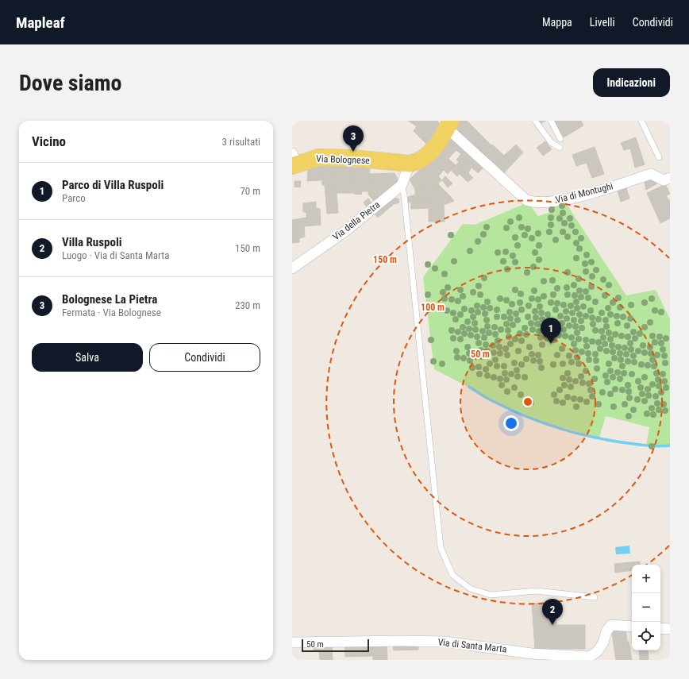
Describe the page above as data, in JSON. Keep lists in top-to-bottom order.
{
  "streets": {
    "main road": ["Via Bolognese"],
    "street": ["Via di Montughi", "Via della Pietra", "Via di Santa Marta"]
  },
  "crossings": [
    ["Via Bolognese", "Via di Montughi"]
  ],
  "scale_bar": "50 m",
  "page": {
    "header": "Mapleaf",
    "nav": ["Mappa", "Livelli", "Condividi"],
    "buttons": [
      "Indicazioni",
      ["Salva", "Condividi"]
    ],
    "title": "Dove siamo",
    "heading": ["Vicino", "3 risultati"],
    "pins": ["3", "1", "2"],
    "list": [
      {
        "mark": "1",
        "name": "Parco di Villa Ruspoli",
        "note": "Parco",
        "value": "70 m"
      },
      {
        "mark": "2",
        "name": "Villa Ruspoli",
        "note": "Luogo · Via di Santa Marta",
        "value": "150 m"
      },
      {
        "mark": "3",
        "name": "Bolognese La Pietra",
        "note": "Fermata · Via Bolognese",
        "value": "230 m"
      }
    ],
    "map_buttons": ["+", "−"],
    "scale": "50 m"
  },
  "rings": ["150 m", "100 m", "50 m"]
}
